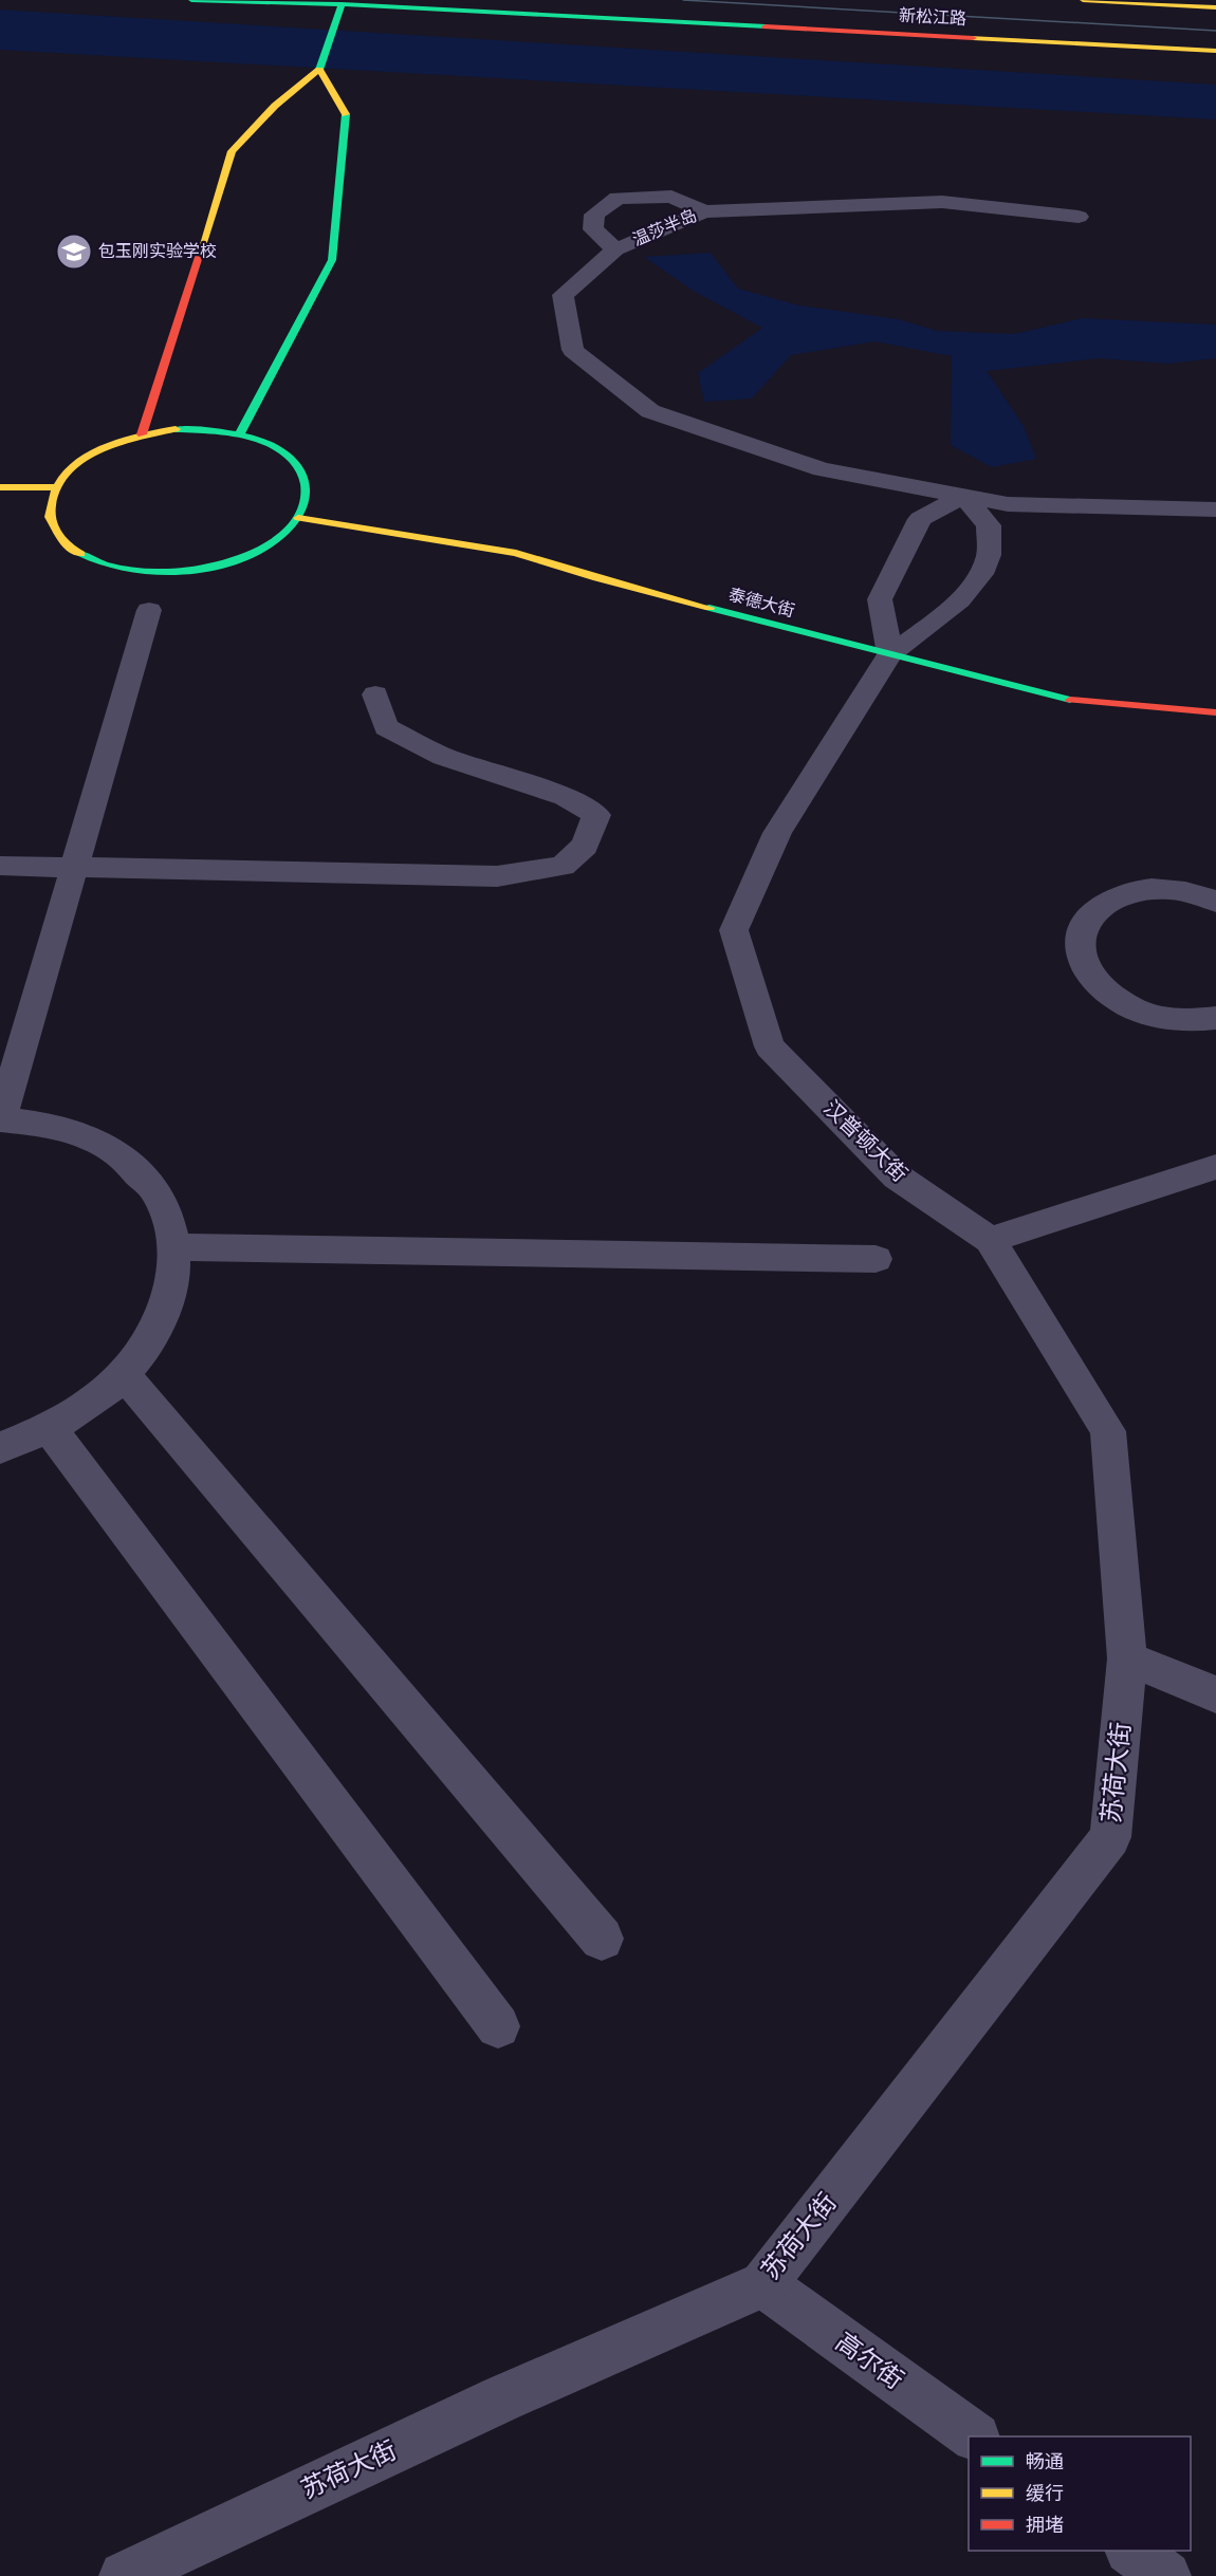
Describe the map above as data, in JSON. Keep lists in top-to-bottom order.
{
  "streets": {
    "street": [
      "新松江路",
      "温莎半岛",
      "泰德大街",
      "汉普顿大街",
      "苏荷大街",
      "高尔街"
    ]
  },
  "crossings": [
    ["泰德大街", "汉普顿大街"],
    ["汉普顿大街", "苏荷大街"],
    ["苏荷大街", "高尔街"]
  ],
  "places": {
    "school or university": ["包玉刚实验学校"]
  },
  "legend": ["畅通", "缓行", "拥堵"]
}
